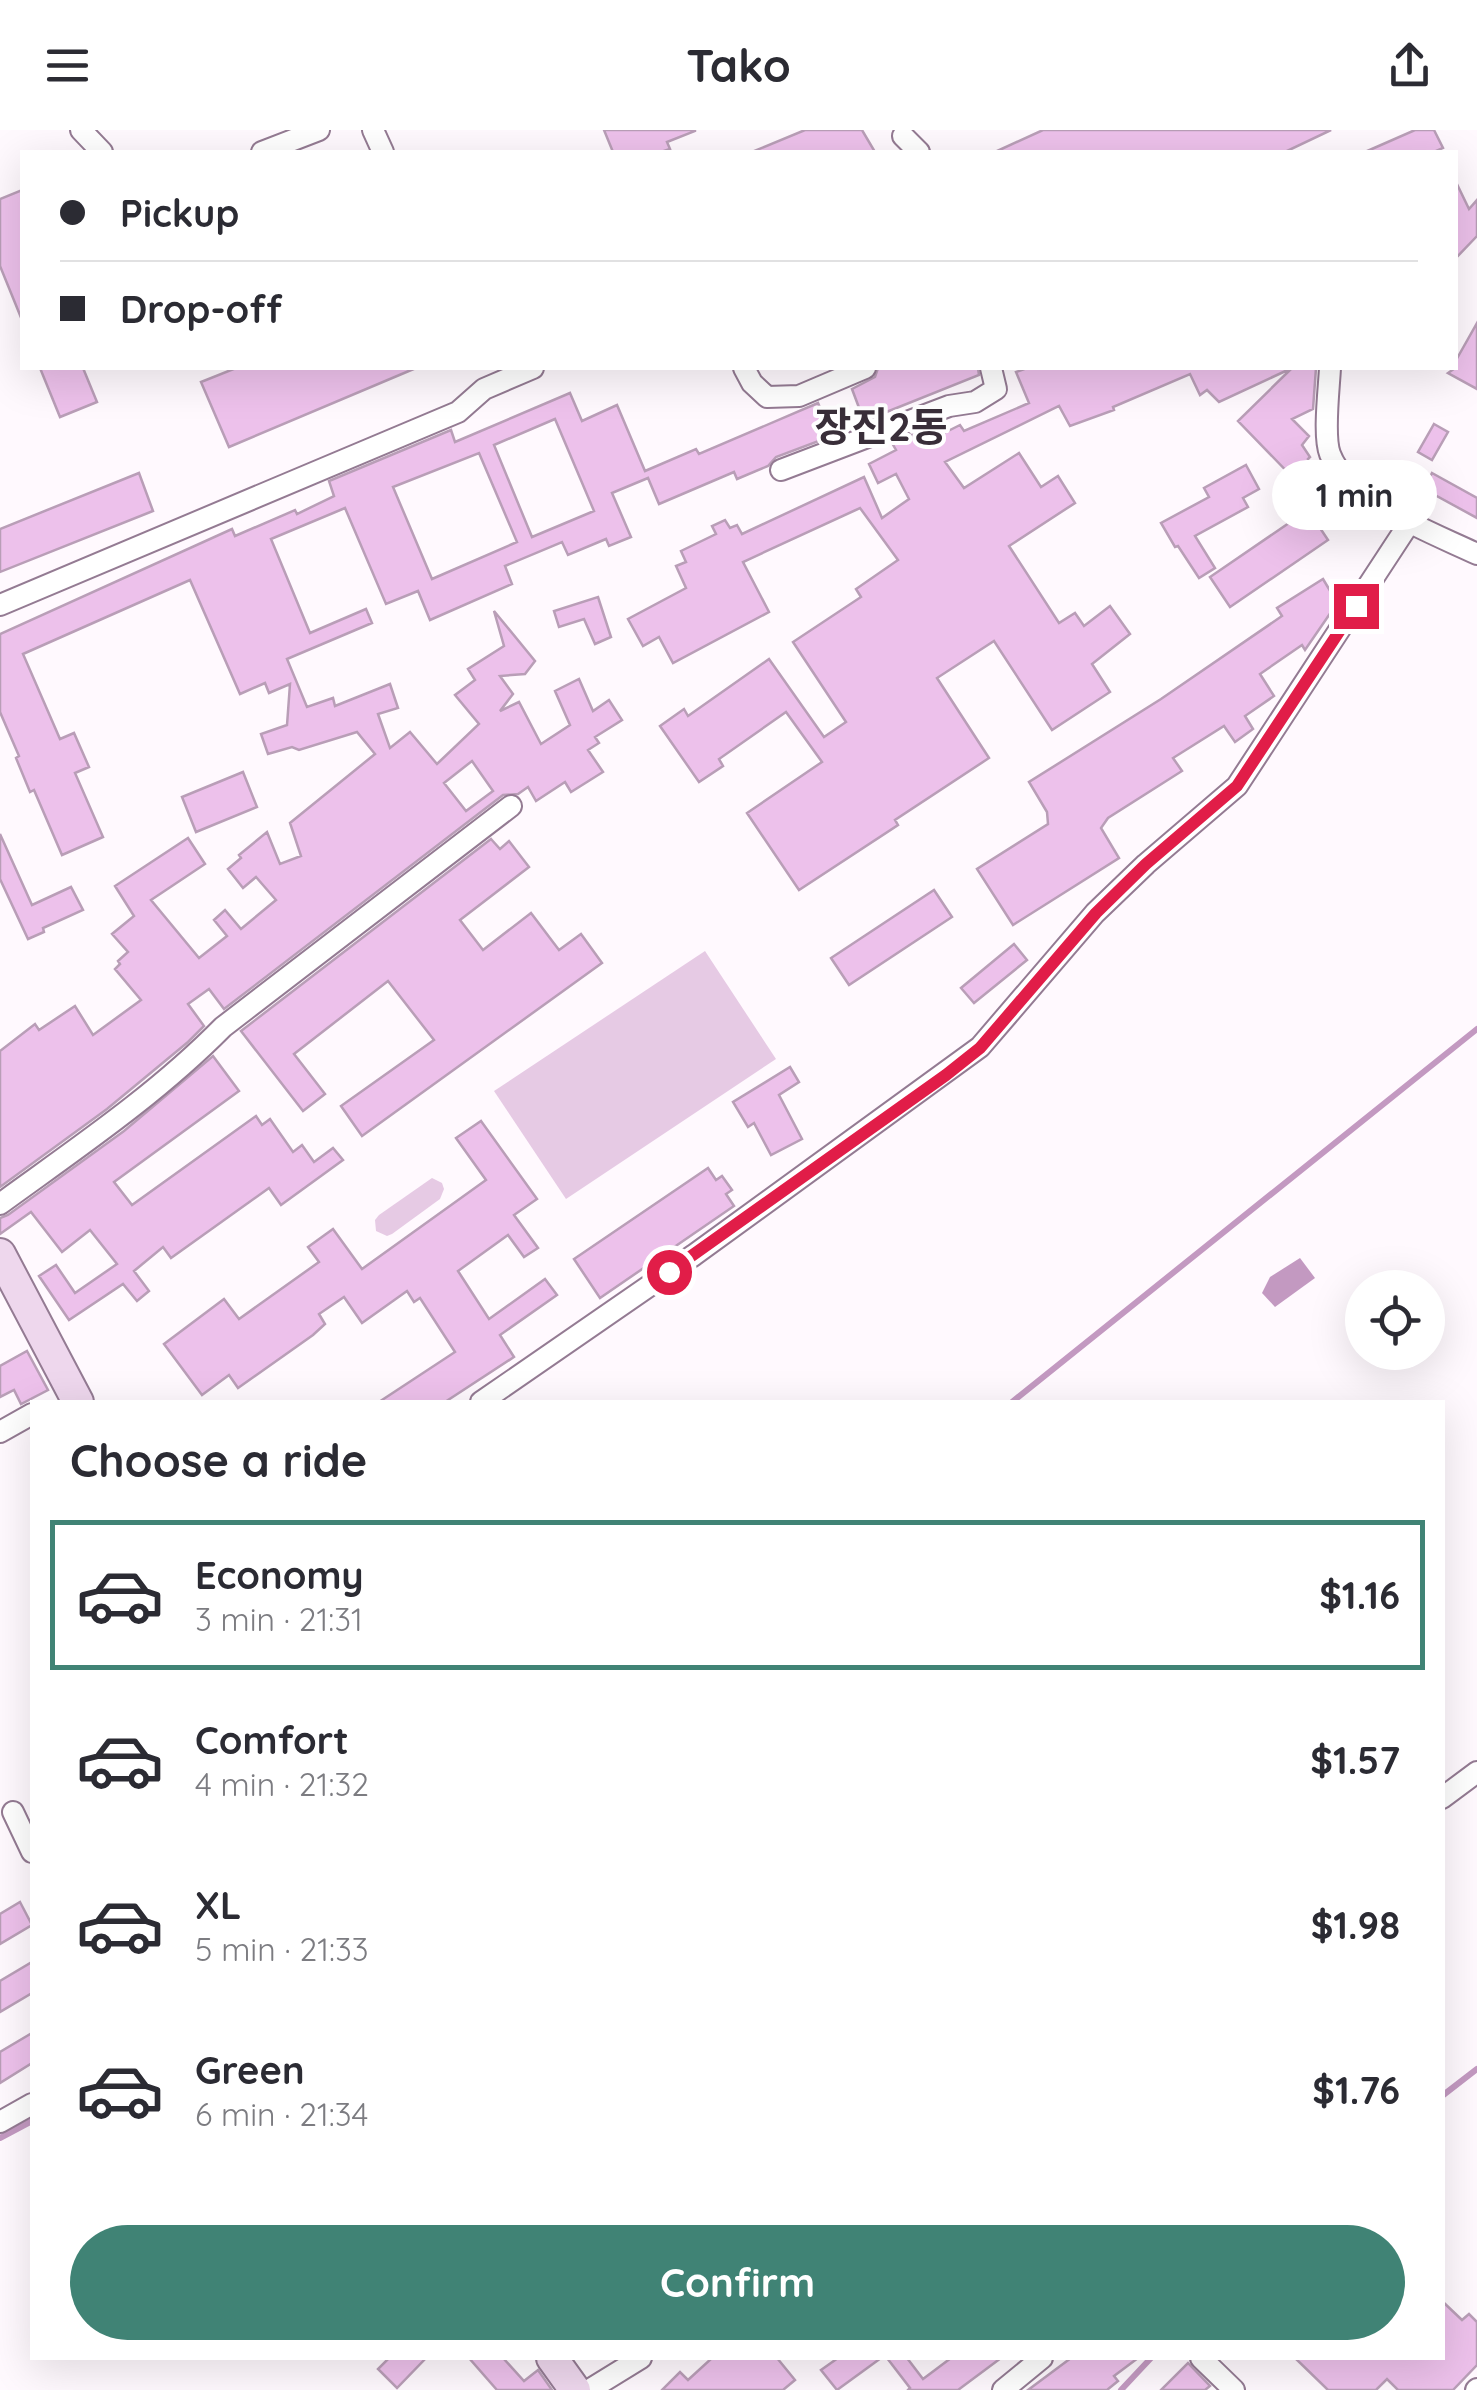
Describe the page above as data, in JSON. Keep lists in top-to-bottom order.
{
  "districts": ["장진2동"],
  "page": {
    "header": "Tako",
    "banner": ["Pickup", "Drop-off"],
    "bubble": "1 min",
    "heading": "Choose a ride",
    "list": [
      {
        "name": "Economy",
        "note": "3 min · 21:31",
        "value": "$1.16"
      },
      {
        "name": "Comfort",
        "note": "4 min · 21:32",
        "value": "$1.57"
      },
      {
        "name": "XL",
        "note": "5 min · 21:33",
        "value": "$1.98"
      },
      {
        "name": "Green",
        "note": "6 min · 21:34",
        "value": "$1.76"
      }
    ],
    "buttons": "Confirm"
  }
}
